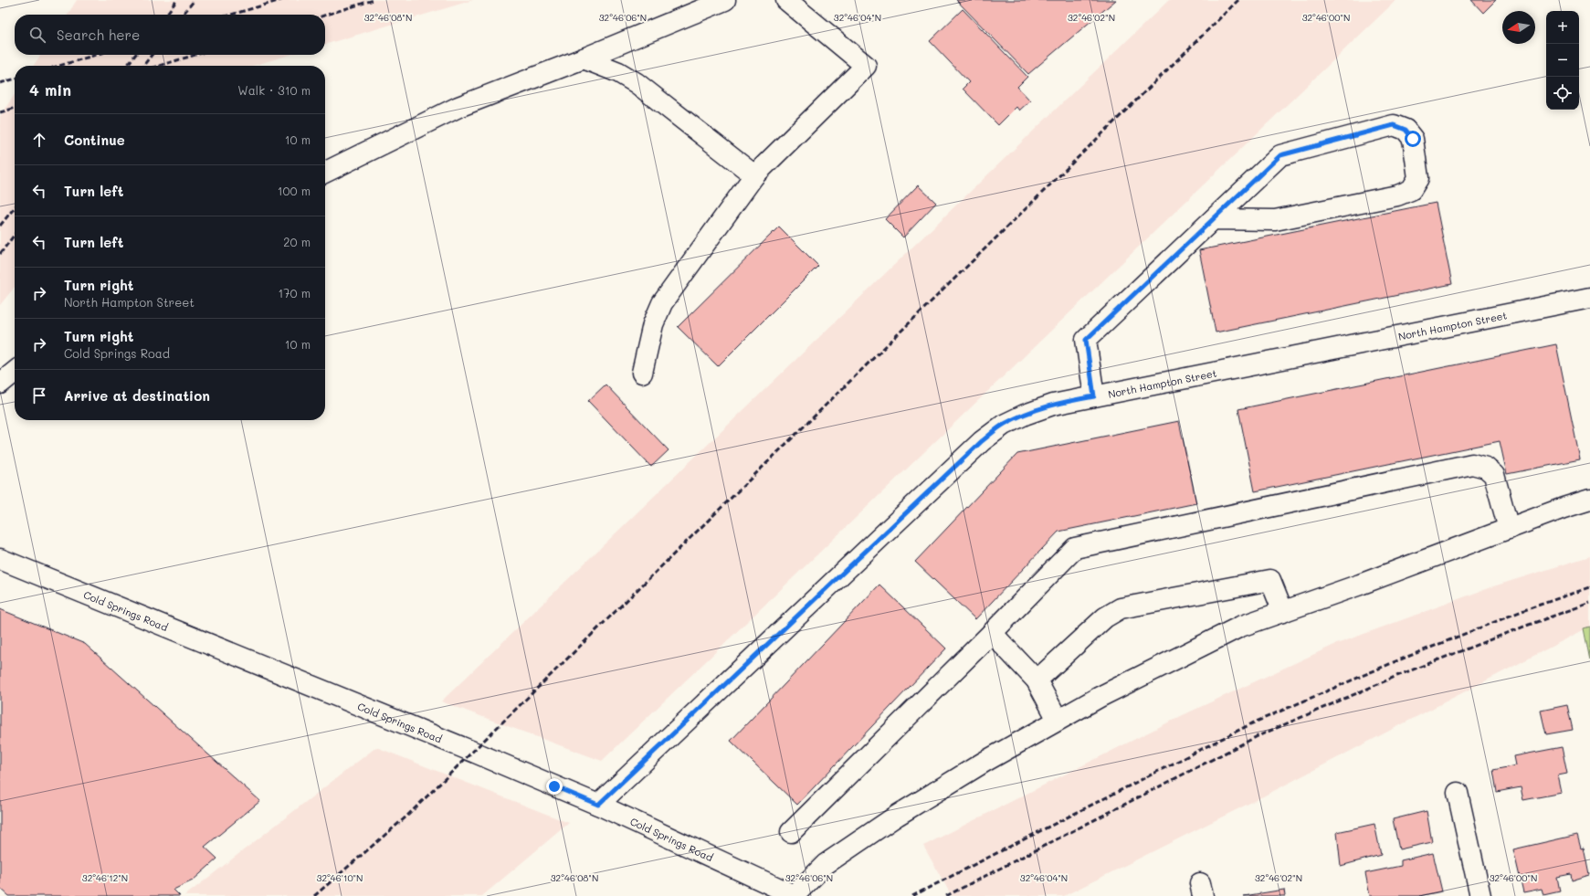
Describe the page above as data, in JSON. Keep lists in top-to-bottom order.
{
  "streets": {
    "street": ["North Hampton Street", "Cold Springs Road"]
  },
  "crossings": [
    ["North Hampton Street", "Cold Springs Road"]
  ],
  "north": "left",
  "page": {
    "map_buttons": ["+", "−"],
    "search": "Search here",
    "heading": ["4 min", "Walk · 310 m"],
    "list": [
      ["Continue", "10 m"],
      ["Turn left", "100 m"],
      ["Turn left", "20 m"],
      ["Turn right", "North Hampton Street", "170 m"],
      ["Turn right", "Cold Springs Road", "10 m"],
      "Arrive at destination"
    ]
  },
  "coordinates": [
    "32°46'08\"N",
    "32°46'06\"N",
    "32°46'04\"N",
    "32°46'02\"N",
    "32°46'00\"N",
    "32°46'12\"N",
    "32°46'10\"N"
  ]
}
